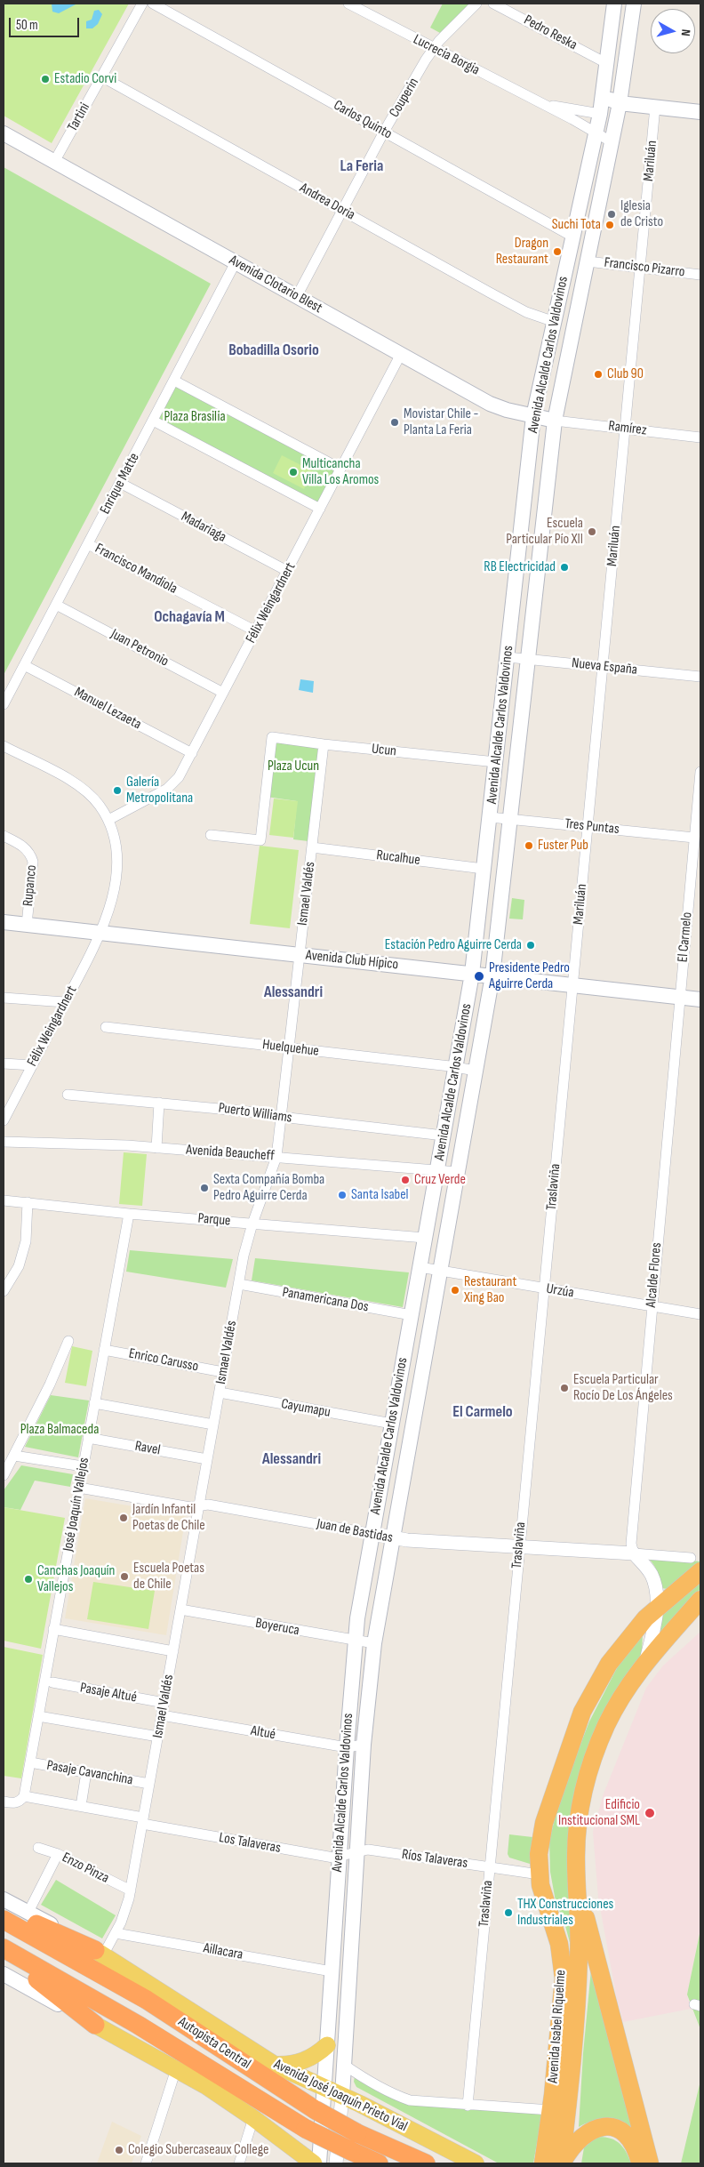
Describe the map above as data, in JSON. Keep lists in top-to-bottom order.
{
  "streets": {
    "highway": ["Avenida Isabel Riquelme", "Autopista Central"],
    "main road": [
      "Avenida Clotario Blest",
      "Avenida Alcalde Carlos Valdovinos",
      "Avenida Club Hípico",
      "Avenida José Joaquín Prieto Vial"
    ],
    "street": [
      "Pedro Reska",
      "Lucrecia Borgia",
      "Couperin",
      "Tartini",
      "Carlos Quinto",
      "Mariluán",
      "Andrea Doria",
      "Francisco Pizarro",
      "Ramírez",
      "Enrique Matte",
      "Madariaga",
      "Francisco Mandiola",
      "Félix Weingardnert",
      "Juan Petronio",
      "Nueva España",
      "Manuel Lezaeta",
      "Ucun",
      "Tres Puntas",
      "Rucalhue",
      "Rupanco",
      "Ismael Valdés",
      "El Carmelo",
      "Huelquehue",
      "Puerto Williams",
      "Avenida Beaucheff",
      "Traslaviña",
      "Parque",
      "Alcalde Flores",
      "Urzúa",
      "Panamericana Dos",
      "Enrico Carusso",
      "Cayumapu",
      "Ravel",
      "José Joaquín Vallejos",
      "Juan de Bastidas",
      "Boyeruca",
      "Pasaje Altué",
      "Altué",
      "Pasaje Cavanchina",
      "Los Talaveras",
      "Ríos Talaveras",
      "Enzo Pinza",
      "Aillacara"
    ]
  },
  "crossings": [
    ["Pedro Reska", "Avenida Alcalde Carlos Valdovinos"],
    ["Lucrecia Borgia", "Couperin"],
    ["Lucrecia Borgia", "Avenida Alcalde Carlos Valdovinos"],
    ["Couperin", "Carlos Quinto"],
    ["Couperin", "Andrea Doria"],
    ["Couperin", "Avenida Clotario Blest"],
    ["Tartini", "Andrea Doria"],
    ["Tartini", "Avenida Clotario Blest"],
    ["Carlos Quinto", "Avenida Alcalde Carlos Valdovinos"],
    ["Mariluán", "Francisco Pizarro"],
    ["Mariluán", "Ramírez"],
    ["Mariluán", "Nueva España"],
    ["Mariluán", "Tres Puntas"],
    ["Mariluán", "Avenida Club Hípico"],
    ["Mariluán", "Traslaviña"],
    ["Andrea Doria", "Avenida Alcalde Carlos Valdovinos"],
    ["Francisco Pizarro", "Avenida Alcalde Carlos Valdovinos"],
    ["Avenida Clotario Blest", "Avenida Alcalde Carlos Valdovinos"],
    ["Avenida Clotario Blest", "Ramírez"],
    ["Avenida Clotario Blest", "Enrique Matte"],
    ["Avenida Clotario Blest", "Félix Weingardnert"],
    ["Avenida Alcalde Carlos Valdovinos", "Ramírez"],
    ["Avenida Alcalde Carlos Valdovinos", "Nueva España"],
    ["Avenida Alcalde Carlos Valdovinos", "Ucun"],
    ["Avenida Alcalde Carlos Valdovinos", "Tres Puntas"],
    ["Avenida Alcalde Carlos Valdovinos", "Rucalhue"],
    ["Avenida Alcalde Carlos Valdovinos", "Avenida Club Hípico"],
    ["Avenida Alcalde Carlos Valdovinos", "Huelquehue"],
    ["Avenida Alcalde Carlos Valdovinos", "Puerto Williams"],
    ["Avenida Alcalde Carlos Valdovinos", "Avenida Beaucheff"],
    ["Avenida Alcalde Carlos Valdovinos", "Parque"],
    ["Avenida Alcalde Carlos Valdovinos", "Urzúa"],
    ["Avenida Alcalde Carlos Valdovinos", "Panamericana Dos"],
    ["Avenida Alcalde Carlos Valdovinos", "Cayumapu"],
    ["Avenida Alcalde Carlos Valdovinos", "Juan de Bastidas"],
    ["Avenida Alcalde Carlos Valdovinos", "Boyeruca"],
    ["Avenida Alcalde Carlos Valdovinos", "Altué"],
    ["Avenida Alcalde Carlos Valdovinos", "Los Talaveras"],
    ["Avenida Alcalde Carlos Valdovinos", "Ríos Talaveras"],
    ["Avenida Alcalde Carlos Valdovinos", "Aillacara"],
    ["Avenida Alcalde Carlos Valdovinos", "Avenida José Joaquín Prieto Vial"],
    ["Enrique Matte", "Madariaga"],
    ["Enrique Matte", "Francisco Mandiola"],
    ["Enrique Matte", "Juan Petronio"],
    ["Enrique Matte", "Manuel Lezaeta"],
    ["Madariaga", "Félix Weingardnert"],
    ["Francisco Mandiola", "Félix Weingardnert"],
    ["Félix Weingardnert", "Juan Petronio"],
    ["Félix Weingardnert", "Manuel Lezaeta"],
    ["Félix Weingardnert", "Avenida Club Hípico"],
    ["Ucun", "Ismael Valdés"],
    ["Tres Puntas", "El Carmelo"],
    ["Rucalhue", "Ismael Valdés"],
    ["Rupanco", "Avenida Club Hípico"],
    ["Ismael Valdés", "Avenida Club Hípico"],
    ["Ismael Valdés", "Huelquehue"],
    ["Ismael Valdés", "Puerto Williams"],
    ["Ismael Valdés", "Avenida Beaucheff"],
    ["Ismael Valdés", "Parque"],
    ["Ismael Valdés", "Panamericana Dos"],
    ["Ismael Valdés", "Enrico Carusso"],
    ["Ismael Valdés", "Cayumapu"],
    ["Ismael Valdés", "Ravel"],
    ["Ismael Valdés", "Juan de Bastidas"],
    ["Ismael Valdés", "Boyeruca"],
    ["Ismael Valdés", "Pasaje Altué"],
    ["Ismael Valdés", "Altué"],
    ["Ismael Valdés", "Pasaje Cavanchina"],
    ["Ismael Valdés", "Los Talaveras"],
    ["Ismael Valdés", "Enzo Pinza"],
    ["Ismael Valdés", "Aillacara"],
    ["Ismael Valdés", "Avenida José Joaquín Prieto Vial"],
    ["El Carmelo", "Avenida Club Hípico"],
    ["El Carmelo", "Alcalde Flores"],
    ["Avenida Club Hípico", "Traslaviña"],
    ["Avenida Club Hípico", "Alcalde Flores"],
    ["Traslaviña", "Urzúa"],
    ["Traslaviña", "Juan de Bastidas"],
    ["Traslaviña", "Ríos Talaveras"],
    ["Traslaviña", "Avenida José Joaquín Prieto Vial"],
    ["Parque", "José Joaquín Vallejos"],
    ["Alcalde Flores", "Urzúa"],
    ["Alcalde Flores", "Juan de Bastidas"],
    ["Enrico Carusso", "José Joaquín Vallejos"],
    ["Ravel", "José Joaquín Vallejos"],
    ["José Joaquín Vallejos", "Juan de Bastidas"],
    ["José Joaquín Vallejos", "Pasaje Cavanchina"],
    ["José Joaquín Vallejos", "Los Talaveras"],
    ["Juan de Bastidas", "Avenida Isabel Riquelme"],
    ["Los Talaveras", "Ríos Talaveras"],
    ["Ríos Talaveras", "Avenida Isabel Riquelme"],
    ["Avenida Isabel Riquelme", "Avenida José Joaquín Prieto Vial"]
  ],
  "districts": [
    "La Feria",
    "Bobadilla Osorio",
    "Ochagavía M",
    "Alessandri",
    "El Carmelo",
    "Alessandri"
  ],
  "parks": ["Plaza Brasilia", "Plaza Ucun", "Plaza Balmaceda"],
  "places": [
    "Estadio Corvi",
    "Iglesia de Cristo",
    "Suchi Tota",
    "Dragon Restaurant",
    "Club 90",
    "Movistar Chile - Planta La Feria",
    "Multicancha Villa Los Aromos",
    "Escuela Particular Pío XII",
    "RB Electricidad",
    "Galería Metropolitana",
    "Fuster Pub",
    "Estación Pedro Aguirre Cerda",
    "Presidente Pedro Aguirre Cerda",
    "Cruz Verde",
    "Sexta Compañía Bomba Pedro Aguirre Cerda",
    "Santa Isabel",
    "Restaurant Xing Bao",
    "Escuela Particular Rocío De Los Ángeles",
    "Jardín Infantil Poetas de Chile",
    "Escuela Poetas de Chile",
    "Canchas Joaquín Vallejos",
    "Edificio Institucional SML",
    "THX Construcciones Industriales",
    "Colegio Subercaseaux College"
  ],
  "scale_bar": "50 m",
  "north": "right"
}
